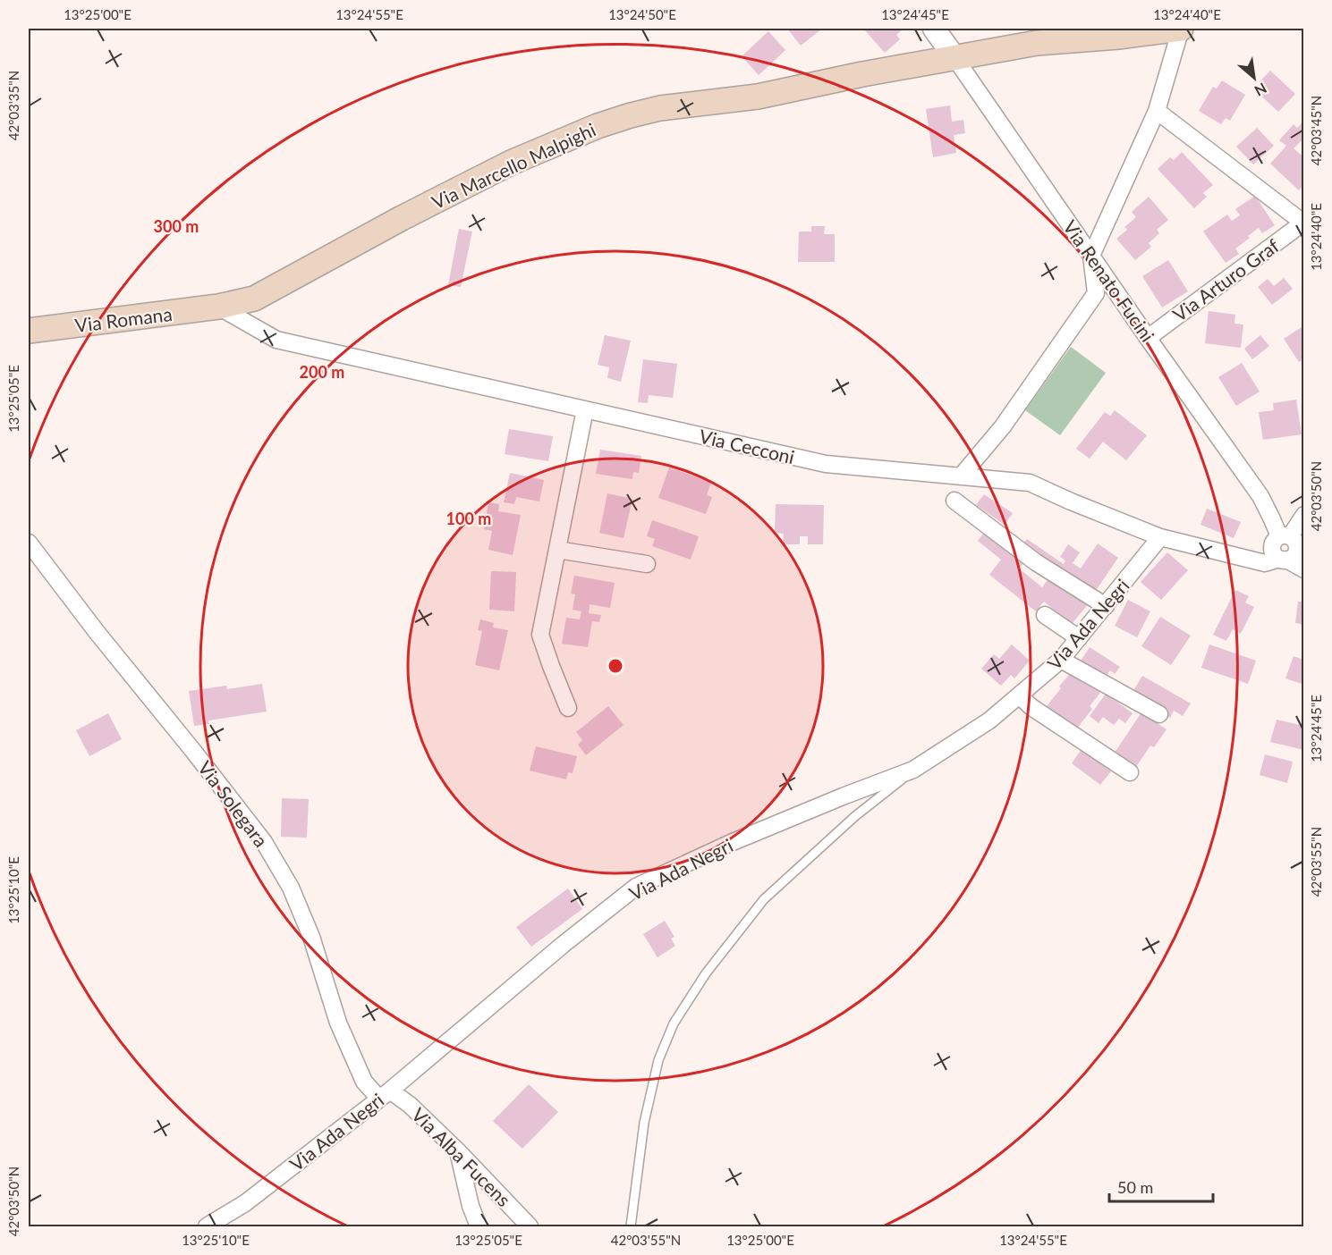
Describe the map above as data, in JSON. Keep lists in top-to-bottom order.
{
  "streets": {
    "main road": ["Via Marcello Malpighi", "Via Romana"],
    "street": [
      "Via Arturo Graf",
      "Via Renato Fucini",
      "Via Cecconi",
      "Via Ada Negri",
      "Via Solegara",
      "Via Alba Fucens"
    ]
  },
  "crossings": [
    ["Via Marcello Malpighi", "Via Renato Fucini"],
    ["Via Marcello Malpighi", "Via Romana"],
    ["Via Marcello Malpighi", "Via Cecconi"],
    ["Via Arturo Graf", "Via Renato Fucini"],
    ["Via Romana", "Via Cecconi"],
    ["Via Cecconi", "Via Ada Negri"],
    ["Via Ada Negri", "Via Solegara"],
    ["Via Ada Negri", "Via Alba Fucens"],
    ["Via Solegara", "Via Alba Fucens"]
  ],
  "scale_bar": "50 m",
  "north": "bottom right",
  "coordinates": [
    "13°25'00\"E",
    "13°24'55\"E",
    "13°24'50\"E",
    "13°24'45\"E",
    "13°24'40\"E",
    "42°03'35\"N",
    "42°03'45\"N",
    "13°25'05\"E",
    "42°03'50\"N",
    "42°03'55\"N",
    "13°25'10\"E"
  ],
  "rings": ["300 m", "200 m", "100 m"]
}
